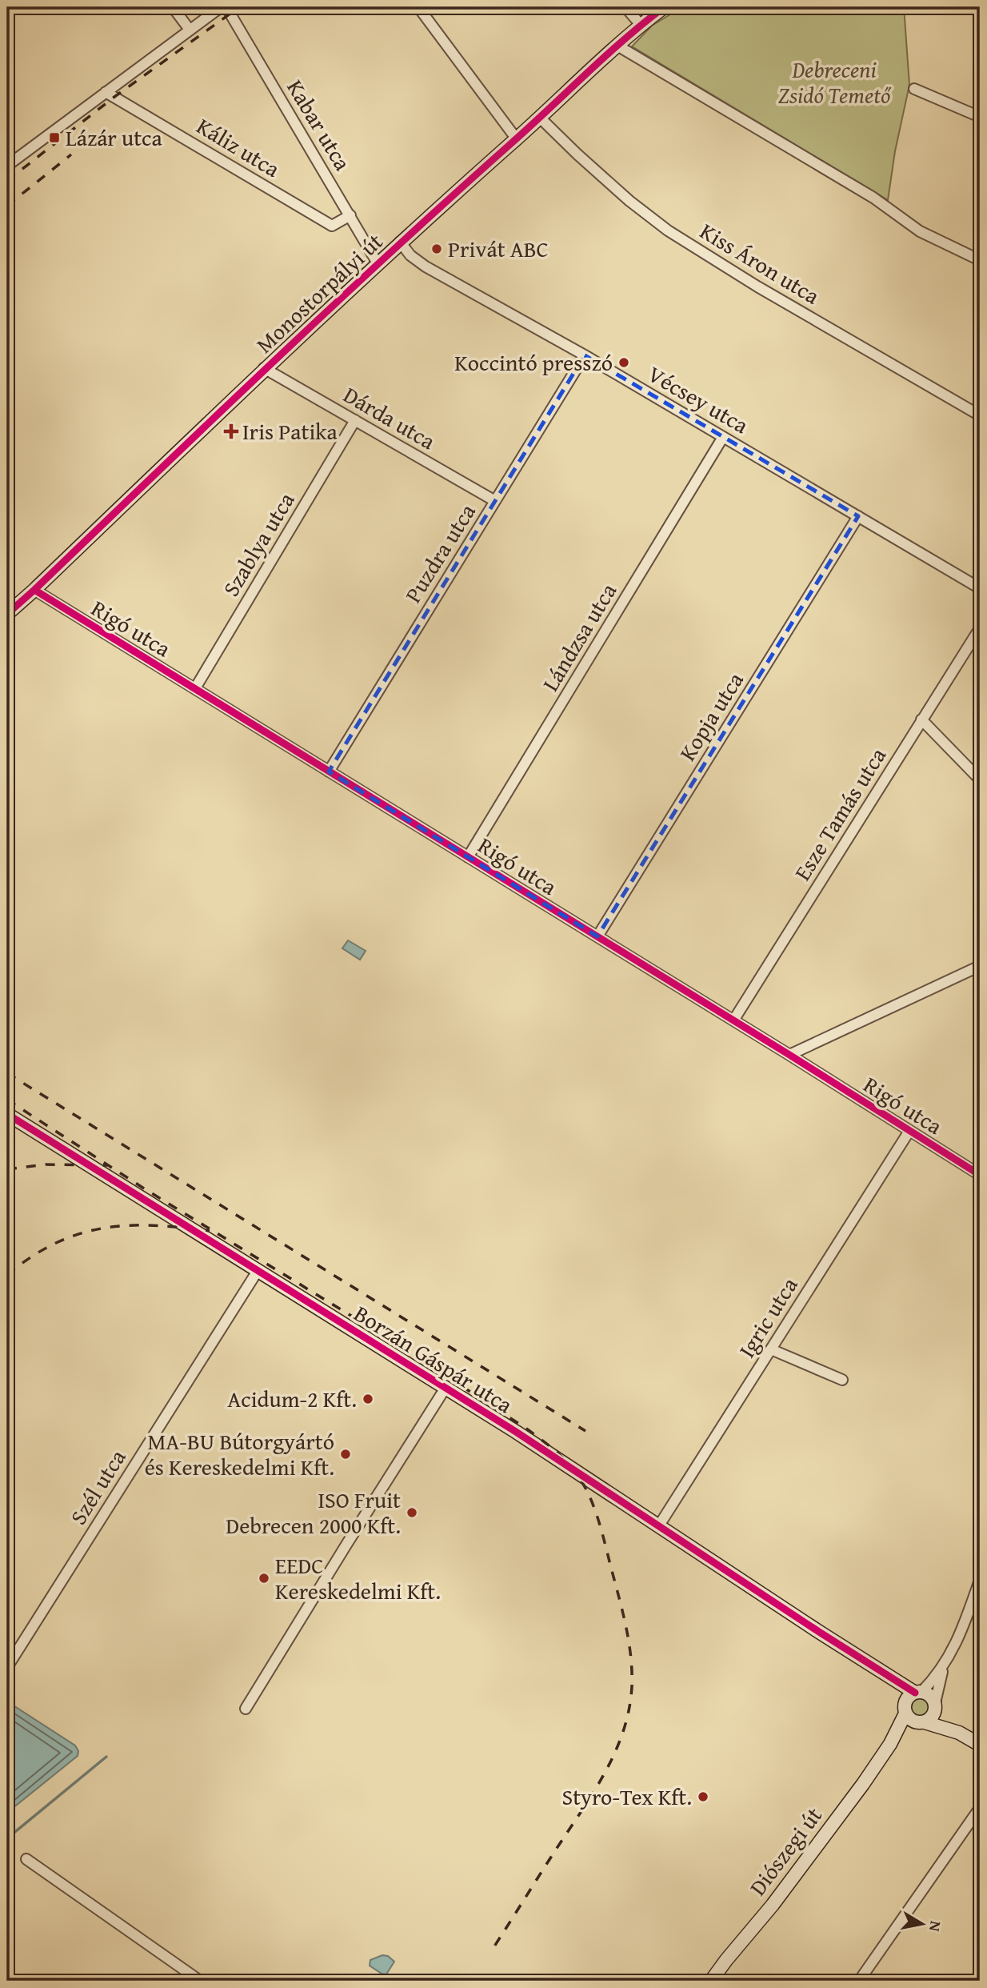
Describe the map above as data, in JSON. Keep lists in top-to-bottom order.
{
  "streets": {
    "street": [
      "Kabar utca",
      "Káliz utca",
      "Kiss Áron utca",
      "Monostorpályi út",
      "Vécsey utca",
      "Dárda utca",
      "Szablya utca",
      "Puzdra utca",
      "Rigó utca",
      "Lándzsa utca",
      "Kopja utca",
      "Esze Tamás utca",
      "Igric utca",
      "Borzán Gáspár utca",
      "Szél utca",
      "Diószegi út"
    ]
  },
  "crossings": [
    ["Kabar utca", "Káliz utca"],
    ["Kabar utca", "Monostorpályi út"],
    ["Kiss Áron utca", "Monostorpályi út"],
    ["Monostorpályi út", "Vécsey utca"],
    ["Monostorpályi út", "Dárda utca"],
    ["Monostorpályi út", "Rigó utca"],
    ["Vécsey utca", "Puzdra utca"],
    ["Vécsey utca", "Lándzsa utca"],
    ["Vécsey utca", "Kopja utca"],
    ["Dárda utca", "Szablya utca"],
    ["Dárda utca", "Puzdra utca"],
    ["Szablya utca", "Rigó utca"],
    ["Puzdra utca", "Rigó utca"],
    ["Rigó utca", "Lándzsa utca"],
    ["Rigó utca", "Kopja utca"],
    ["Rigó utca", "Esze Tamás utca"],
    ["Rigó utca", "Igric utca"],
    ["Igric utca", "Borzán Gáspár utca"],
    ["Borzán Gáspár utca", "Szél utca"],
    ["Borzán Gáspár utca", "Diószegi út"]
  ],
  "parks": ["Debreceni Zsidó Temető"],
  "places": {
    "transit": ["Lázár utca"],
    "other": [
      "Privát ABC",
      "Koccintó presszó",
      "Acidum-2 Kft.",
      "MA-BU Bútorgyártó és Kereskedelmi Kft.",
      "ISO Fruit Debrecen 2000 Kft.",
      "EEDC Kereskedelmi Kft.",
      "Styro-Tex Kft."
    ],
    "health": ["Iris Patika"]
  },
  "north": "right"
}
